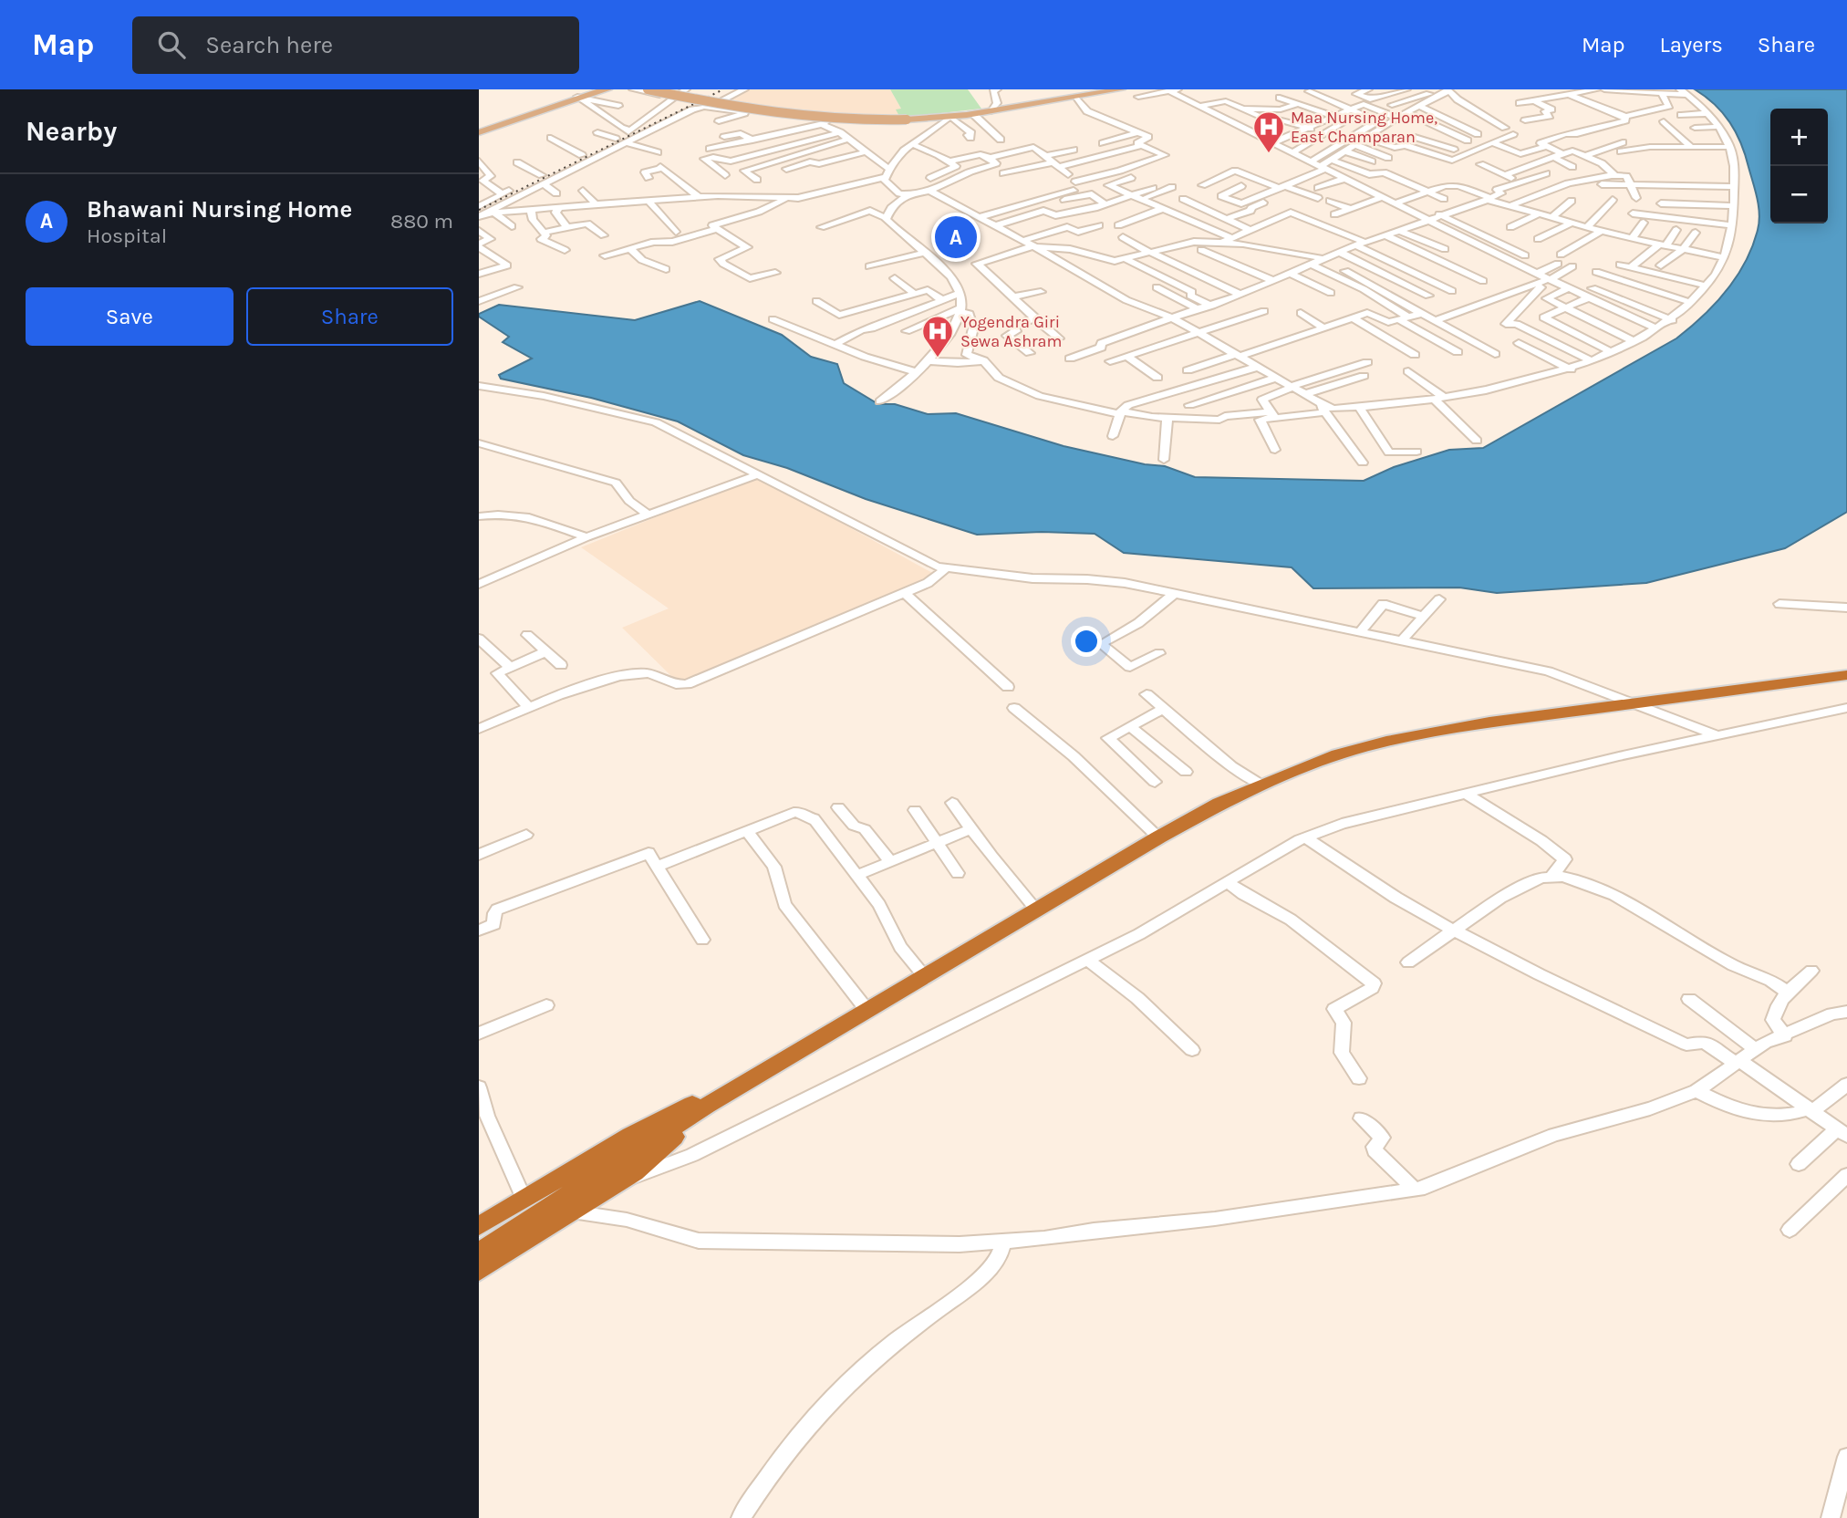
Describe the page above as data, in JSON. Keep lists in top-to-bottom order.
{
  "places": {
    "hospital": ["Maa Nursing Home, East Champaran", "Yogendra Giri Sewa Ashram"]
  },
  "page": {
    "header": "Map",
    "search": "Search here",
    "nav": ["Map", "Layers", "Share"],
    "heading": "Nearby",
    "map_buttons": ["+", "−"],
    "list": [
      {
        "mark": "A",
        "name": "Bhawani Nursing Home",
        "note": "Hospital",
        "value": "880 m"
      }
    ],
    "pins": "A",
    "buttons": ["Save", "Share"]
  }
}
